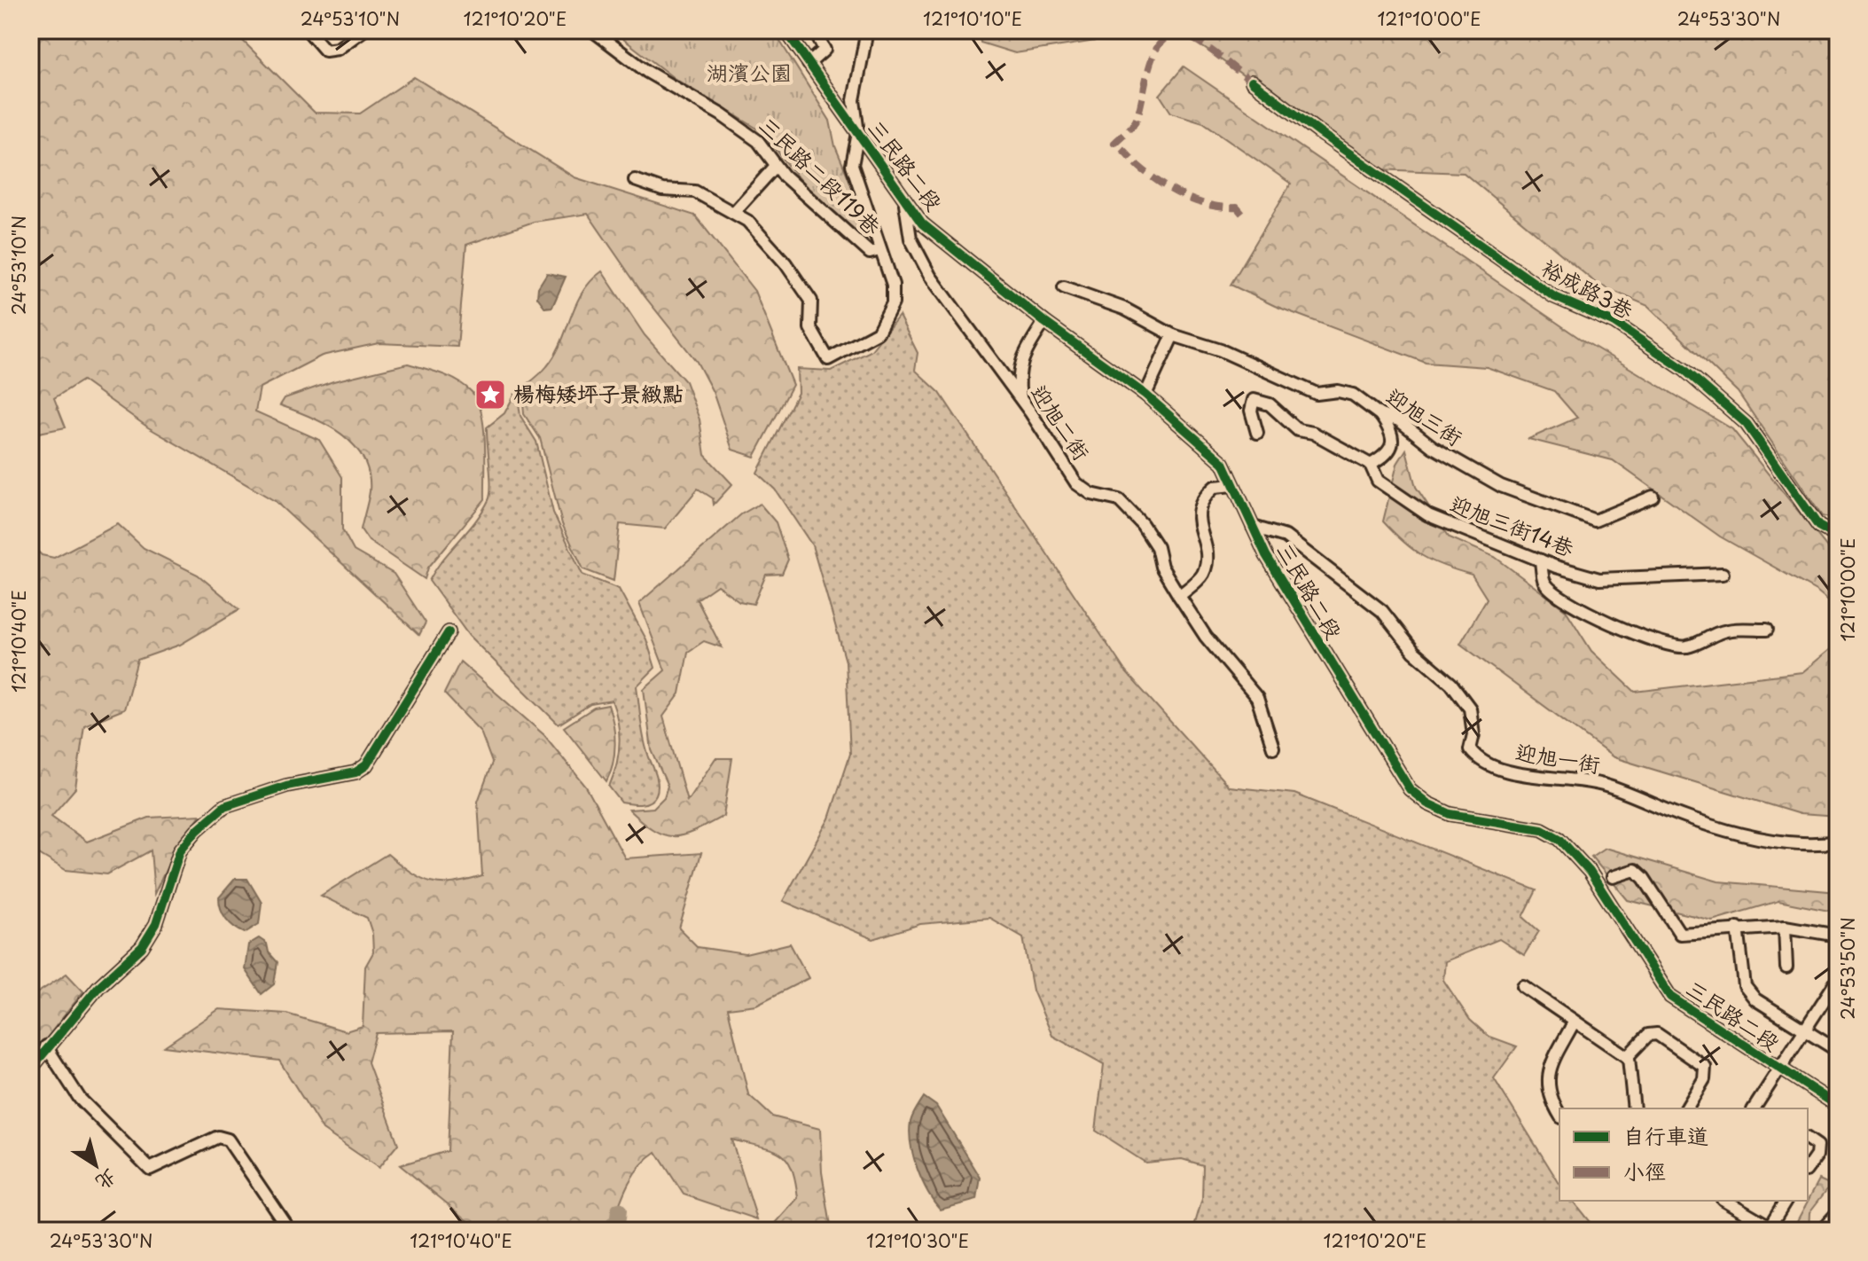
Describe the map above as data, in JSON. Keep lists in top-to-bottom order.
{
  "streets": {
    "street": [
      "三民路二段",
      "三民路二段119巷",
      "裕成路3巷",
      "迎旭三街",
      "迎旭二街",
      "迎旭三街14巷",
      "迎旭一街"
    ]
  },
  "crossings": [
    ["三民路二段", "迎旭二街"],
    ["三民路二段", "迎旭一街"]
  ],
  "parks": ["湖濱公園"],
  "places": {
    "place": ["楊梅矮坪子景緻點"]
  },
  "legend": ["自行車道", "小徑"],
  "north": "bottom right",
  "coordinates": [
    "24°53'10\"N",
    "121°10'20\"E",
    "121°10'10\"E",
    "121°10'00\"E",
    "24°53'30\"N",
    "121°10'40\"E",
    "24°53'50\"N",
    "121°10'30\"E"
  ]
}
